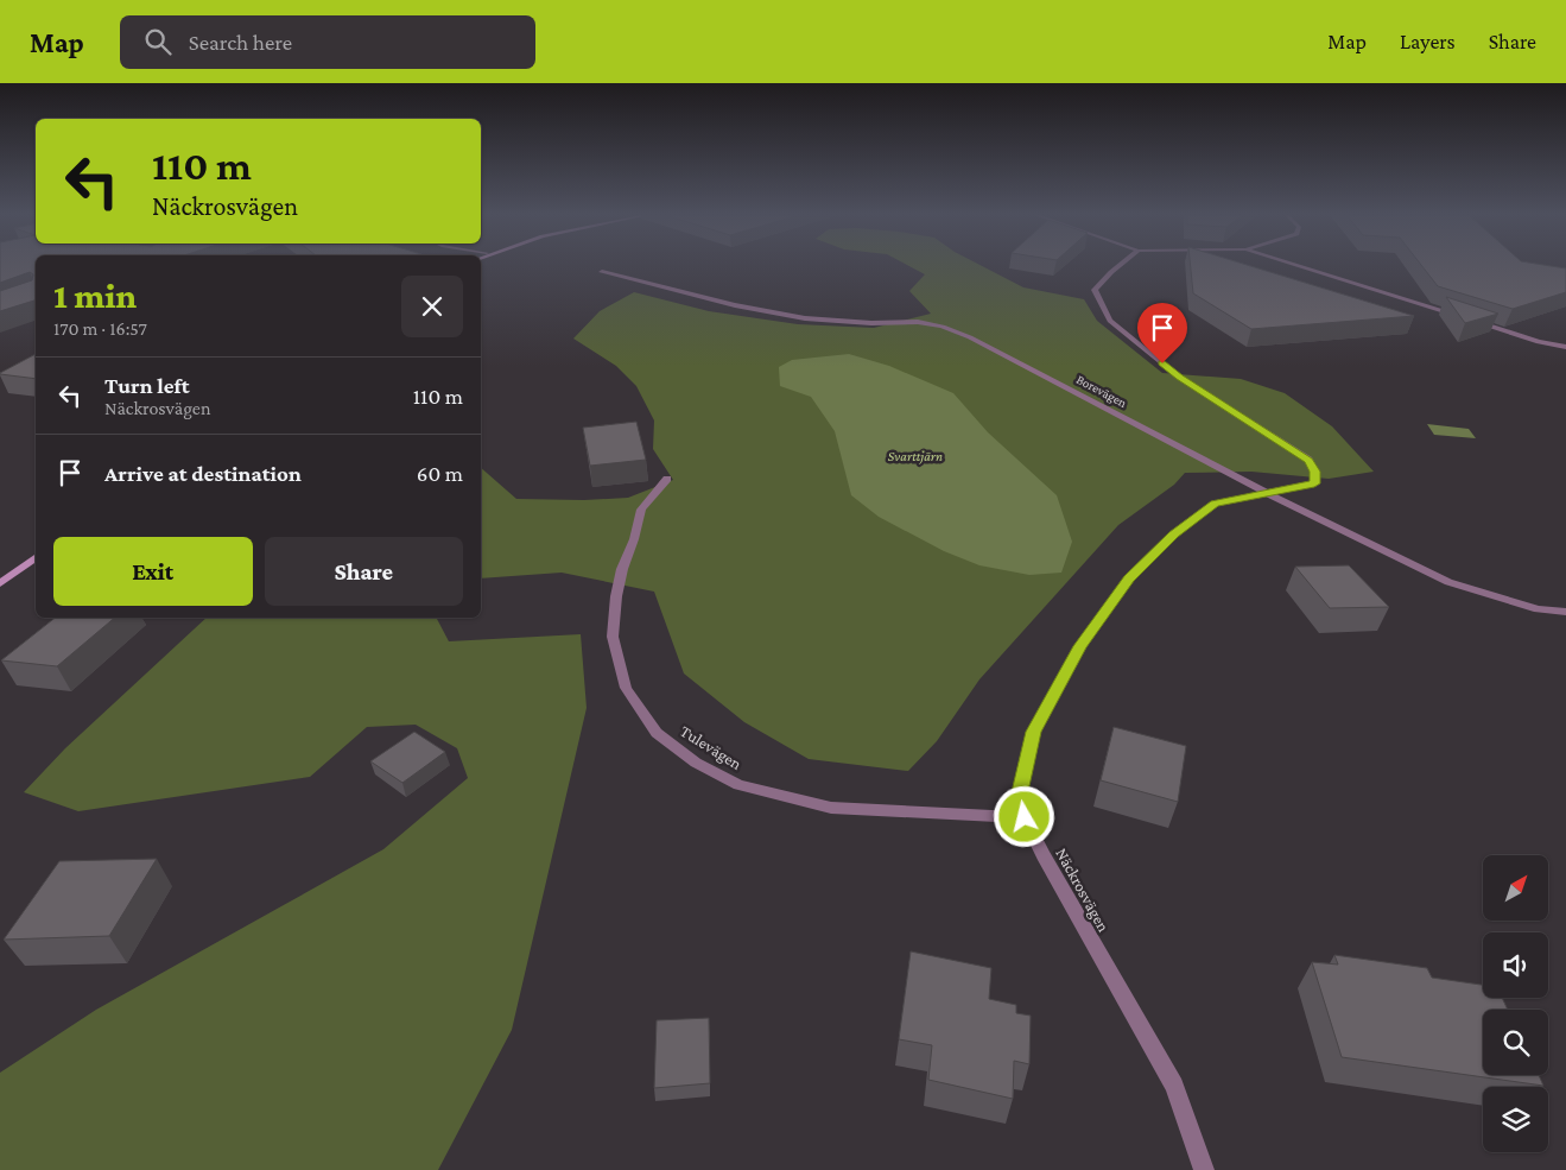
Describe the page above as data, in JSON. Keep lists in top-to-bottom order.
{
  "streets": {
    "street": ["Borevägen", "Tulevägen", "Näckrosvägen"]
  },
  "crossings": [
    ["Borevägen", "Näckrosvägen"],
    ["Tulevägen", "Näckrosvägen"]
  ],
  "water": ["Svarttjärn"],
  "north": "top right",
  "page": {
    "header": "Map",
    "search": "Search here",
    "nav": ["Map", "Layers", "Share"],
    "turn": ["110 m", "Näckrosvägen"],
    "heading": ["1 min", "170 m · 16:57"],
    "list": [
      {
        "name": "Turn left",
        "note": "Näckrosvägen",
        "value": "110 m"
      },
      {
        "name": "Arrive at destination",
        "value": "60 m"
      }
    ],
    "buttons": ["Exit", "Share"]
  }
}
